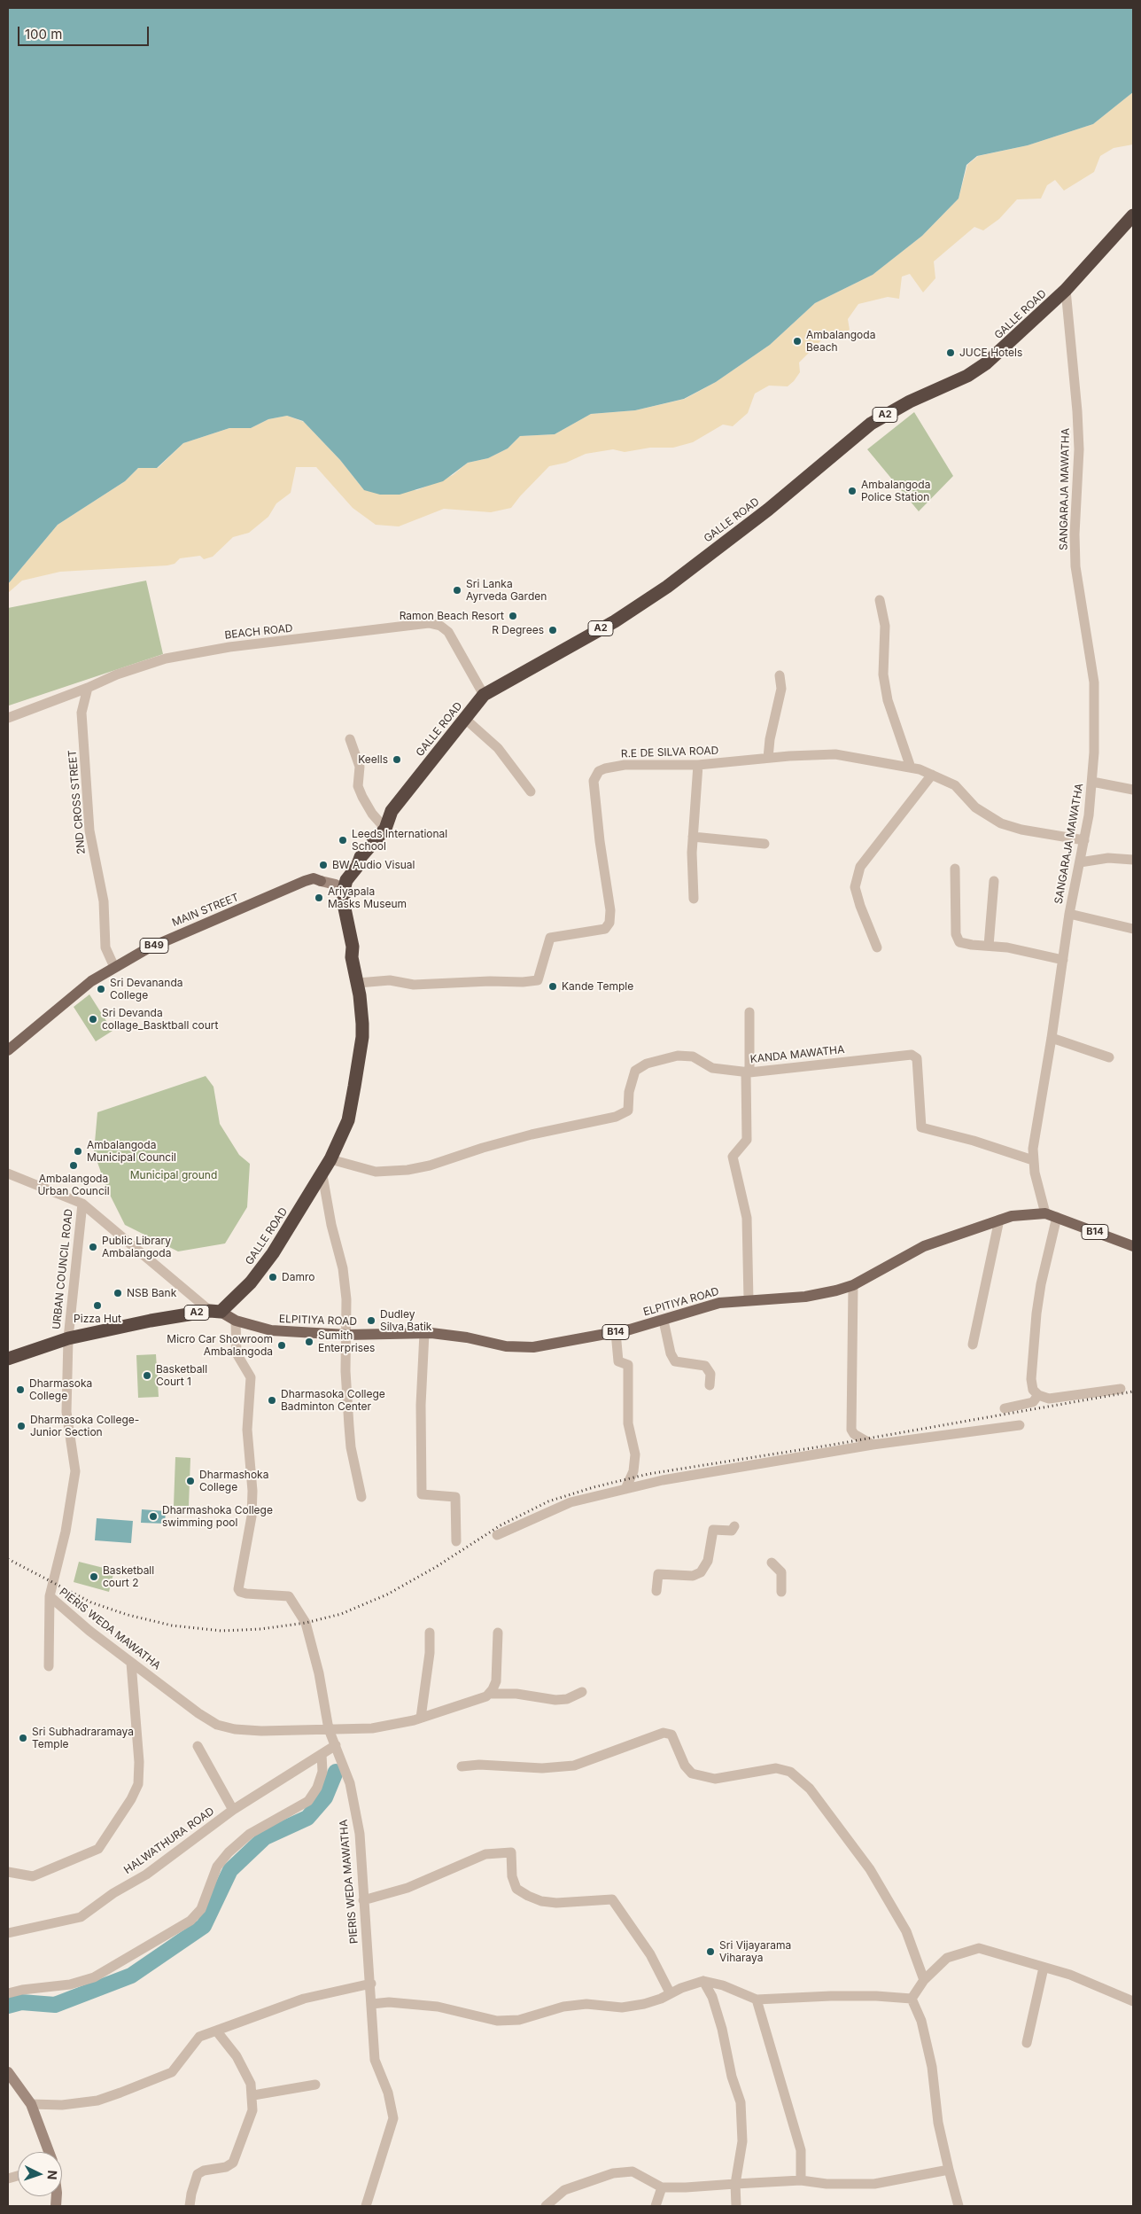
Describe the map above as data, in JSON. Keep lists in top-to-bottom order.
{
  "streets": {
    "highway": ["GALLE ROAD", "A2"],
    "main road": [
      "MAIN STREET",
      "B49",
      "B14",
      "ELPITIYA ROAD"
    ],
    "street": [
      "SANGARAJA MAWATHA",
      "BEACH ROAD",
      "R.E DE SILVA ROAD",
      "2ND CROSS STREET",
      "KANDA MAWATHA",
      "URBAN COUNCIL ROAD",
      "PIERIS WEDA MAWATHA",
      "HALWATHURA ROAD"
    ]
  },
  "crossings": [
    ["GALLE ROAD", "A2"],
    ["GALLE ROAD", "SANGARAJA MAWATHA"],
    ["GALLE ROAD", "BEACH ROAD"],
    ["GALLE ROAD", "R.E DE SILVA ROAD"],
    ["GALLE ROAD", "MAIN STREET"],
    ["GALLE ROAD", "KANDA MAWATHA"],
    ["GALLE ROAD", "ELPITIYA ROAD"],
    ["A2", "URBAN COUNCIL ROAD"],
    ["A2", "ELPITIYA ROAD"],
    ["A2", "PIERIS WEDA MAWATHA"],
    ["SANGARAJA MAWATHA", "R.E DE SILVA ROAD"],
    ["SANGARAJA MAWATHA", "KANDA MAWATHA"],
    ["SANGARAJA MAWATHA", "ELPITIYA ROAD"],
    ["BEACH ROAD", "2ND CROSS STREET"],
    ["2ND CROSS STREET", "MAIN STREET"],
    ["URBAN COUNCIL ROAD", "PIERIS WEDA MAWATHA"],
    ["PIERIS WEDA MAWATHA", "HALWATHURA ROAD"]
  ],
  "parks": ["Municipal ground"],
  "places": [
    "Ambalangoda Beach",
    "JUCE Hotels",
    "Ambalangoda Police Station",
    "Sri Lanka Ayrveda Garden",
    "Ramon Beach Resort",
    "R Degrees",
    "Keells",
    "Leeds International School",
    "BW Audio Visual",
    "Ariyapala Masks Museum",
    "Kande Temple",
    "Sri Devananda College",
    "Sri Devanda collage_Basktball court",
    "Ambalangoda Municipal Council",
    "Ambalangoda Urban Council",
    "Public Library Ambalangoda",
    "Damro",
    "NSB Bank",
    "Pizza Hut",
    "Dudley Silva Batik",
    "Sumith Enterprises",
    "Micro Car Showroom Ambalangoda",
    "Basketball Court 1",
    "Dharmasoka College",
    "Dharmasoka College Badminton Center",
    "Dharmasoka College- Junior Section",
    "Dharmashoka College",
    "Dharmashoka College swimming pool",
    "Basketball court 2",
    "Sri Subhadraramaya Temple",
    "Sri Vijayarama Viharaya"
  ],
  "scale_bar": "100 m",
  "north": "right"
}
